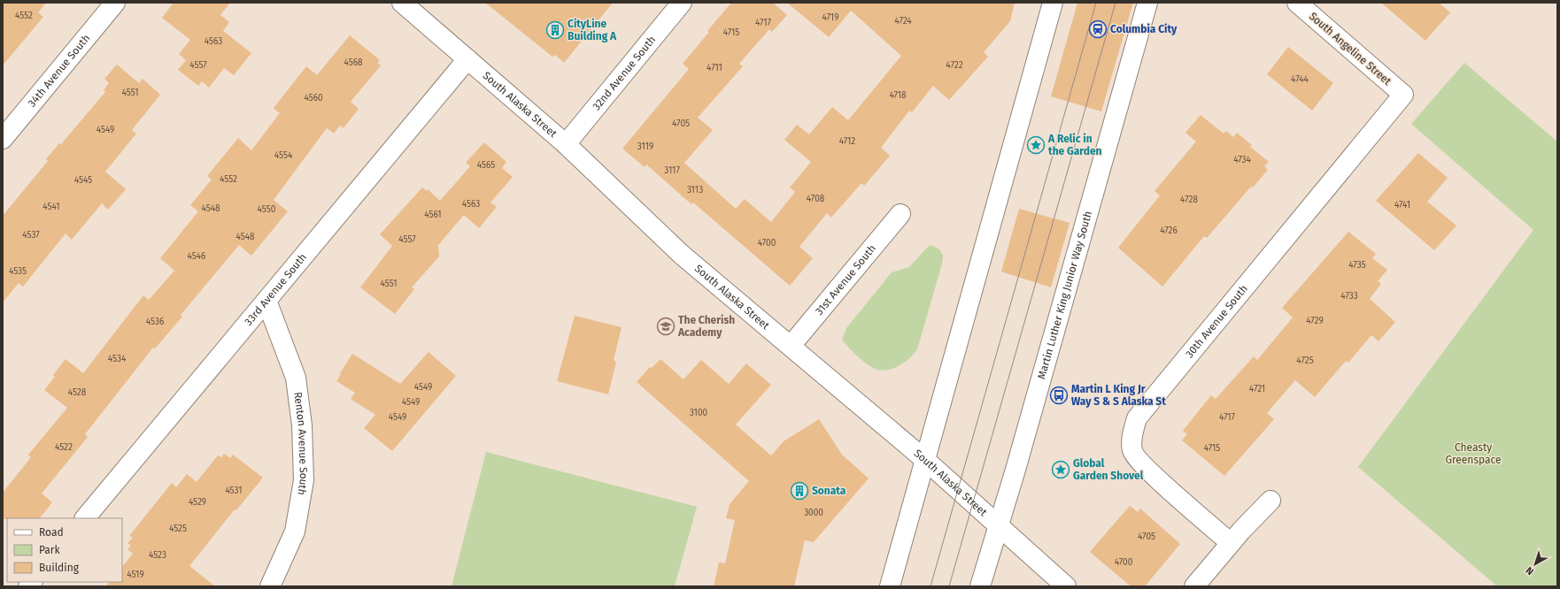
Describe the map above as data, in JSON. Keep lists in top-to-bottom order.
{
  "streets": {
    "street": [
      "South Angeline Street",
      "34th Avenue South",
      "32nd Avenue South",
      "South Alaska Street",
      "31st Avenue South",
      "33rd Avenue South",
      "Martin Luther King Junior Way South",
      "30th Avenue South",
      "Renton Avenue South"
    ]
  },
  "crossings": [
    ["South Angeline Street", "30th Avenue South"],
    ["32nd Avenue South", "South Alaska Street"],
    ["South Alaska Street", "31st Avenue South"],
    ["South Alaska Street", "33rd Avenue South"],
    ["South Alaska Street", "Martin Luther King Junior Way South"],
    ["33rd Avenue South", "Renton Avenue South"]
  ],
  "parks": ["Cheasty Greenspace"],
  "places": {
    "station": ["Columbia City"],
    "building": ["CityLine Building A", "Sonata"],
    "place": ["A Relic in the Garden", "Global Garden Shovel"],
    "school or university": ["The Cherish Academy"],
    "bus stop": ["Martin L King Jr Way S & S Alaska St"]
  },
  "house_numbers": [
    "4552",
    "4719",
    "4724",
    "4717",
    "4715",
    "4563",
    "4568",
    "4557",
    "4722",
    "4711",
    "4744",
    "4551",
    "4718",
    "4560",
    "4705",
    "4549",
    "4712",
    "3119",
    "4554",
    "4734",
    "4565",
    "3117",
    "4552",
    "4545",
    "3113",
    "4708",
    "4728",
    "4563",
    "4741",
    "4541",
    "4548",
    "4550",
    "4561",
    "4726",
    "4537",
    "4548",
    "4557",
    "4700",
    "4546",
    "4735",
    "4535",
    "4551",
    "4733",
    "4729",
    "4536",
    "4534",
    "4725",
    "4549",
    "4721",
    "4528",
    "4549",
    "3100",
    "4549",
    "4717",
    "4522",
    "4715",
    "4531",
    "4529",
    "3000",
    "4525",
    "4705",
    "4523",
    "4700",
    "4519"
  ],
  "legend": ["Road", "Park", "Building"],
  "north": "bottom left"
}
